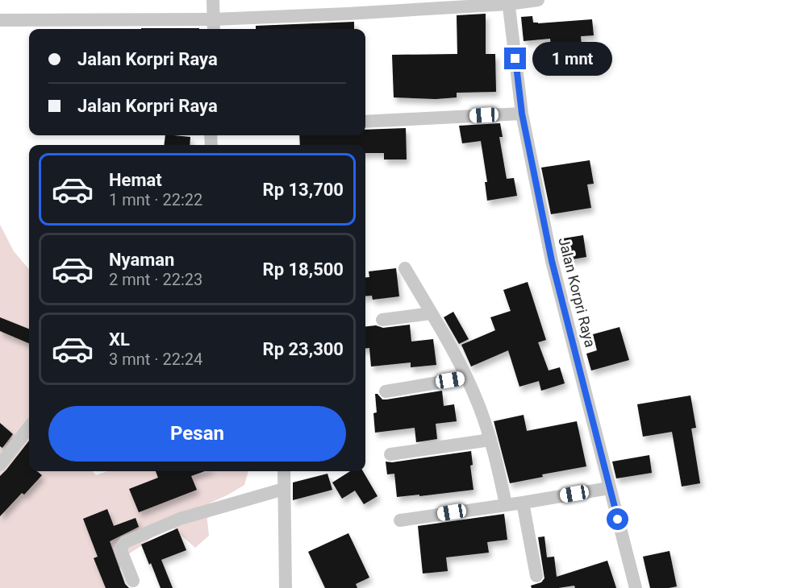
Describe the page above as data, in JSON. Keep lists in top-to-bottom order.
{
  "streets": {
    "street": ["Jalan Korpri Raya"]
  },
  "page": {
    "banner": ["Jalan Korpri Raya", "Jalan Korpri Raya"],
    "bubble": "1 mnt",
    "list": [
      {
        "name": "Hemat",
        "note": "1 mnt · 22:22",
        "value": "Rp 13,700"
      },
      {
        "name": "Nyaman",
        "note": "2 mnt · 22:23",
        "value": "Rp 18,500"
      },
      {
        "name": "XL",
        "note": "3 mnt · 22:24",
        "value": "Rp 23,300"
      }
    ],
    "buttons": "Pesan"
  }
}
